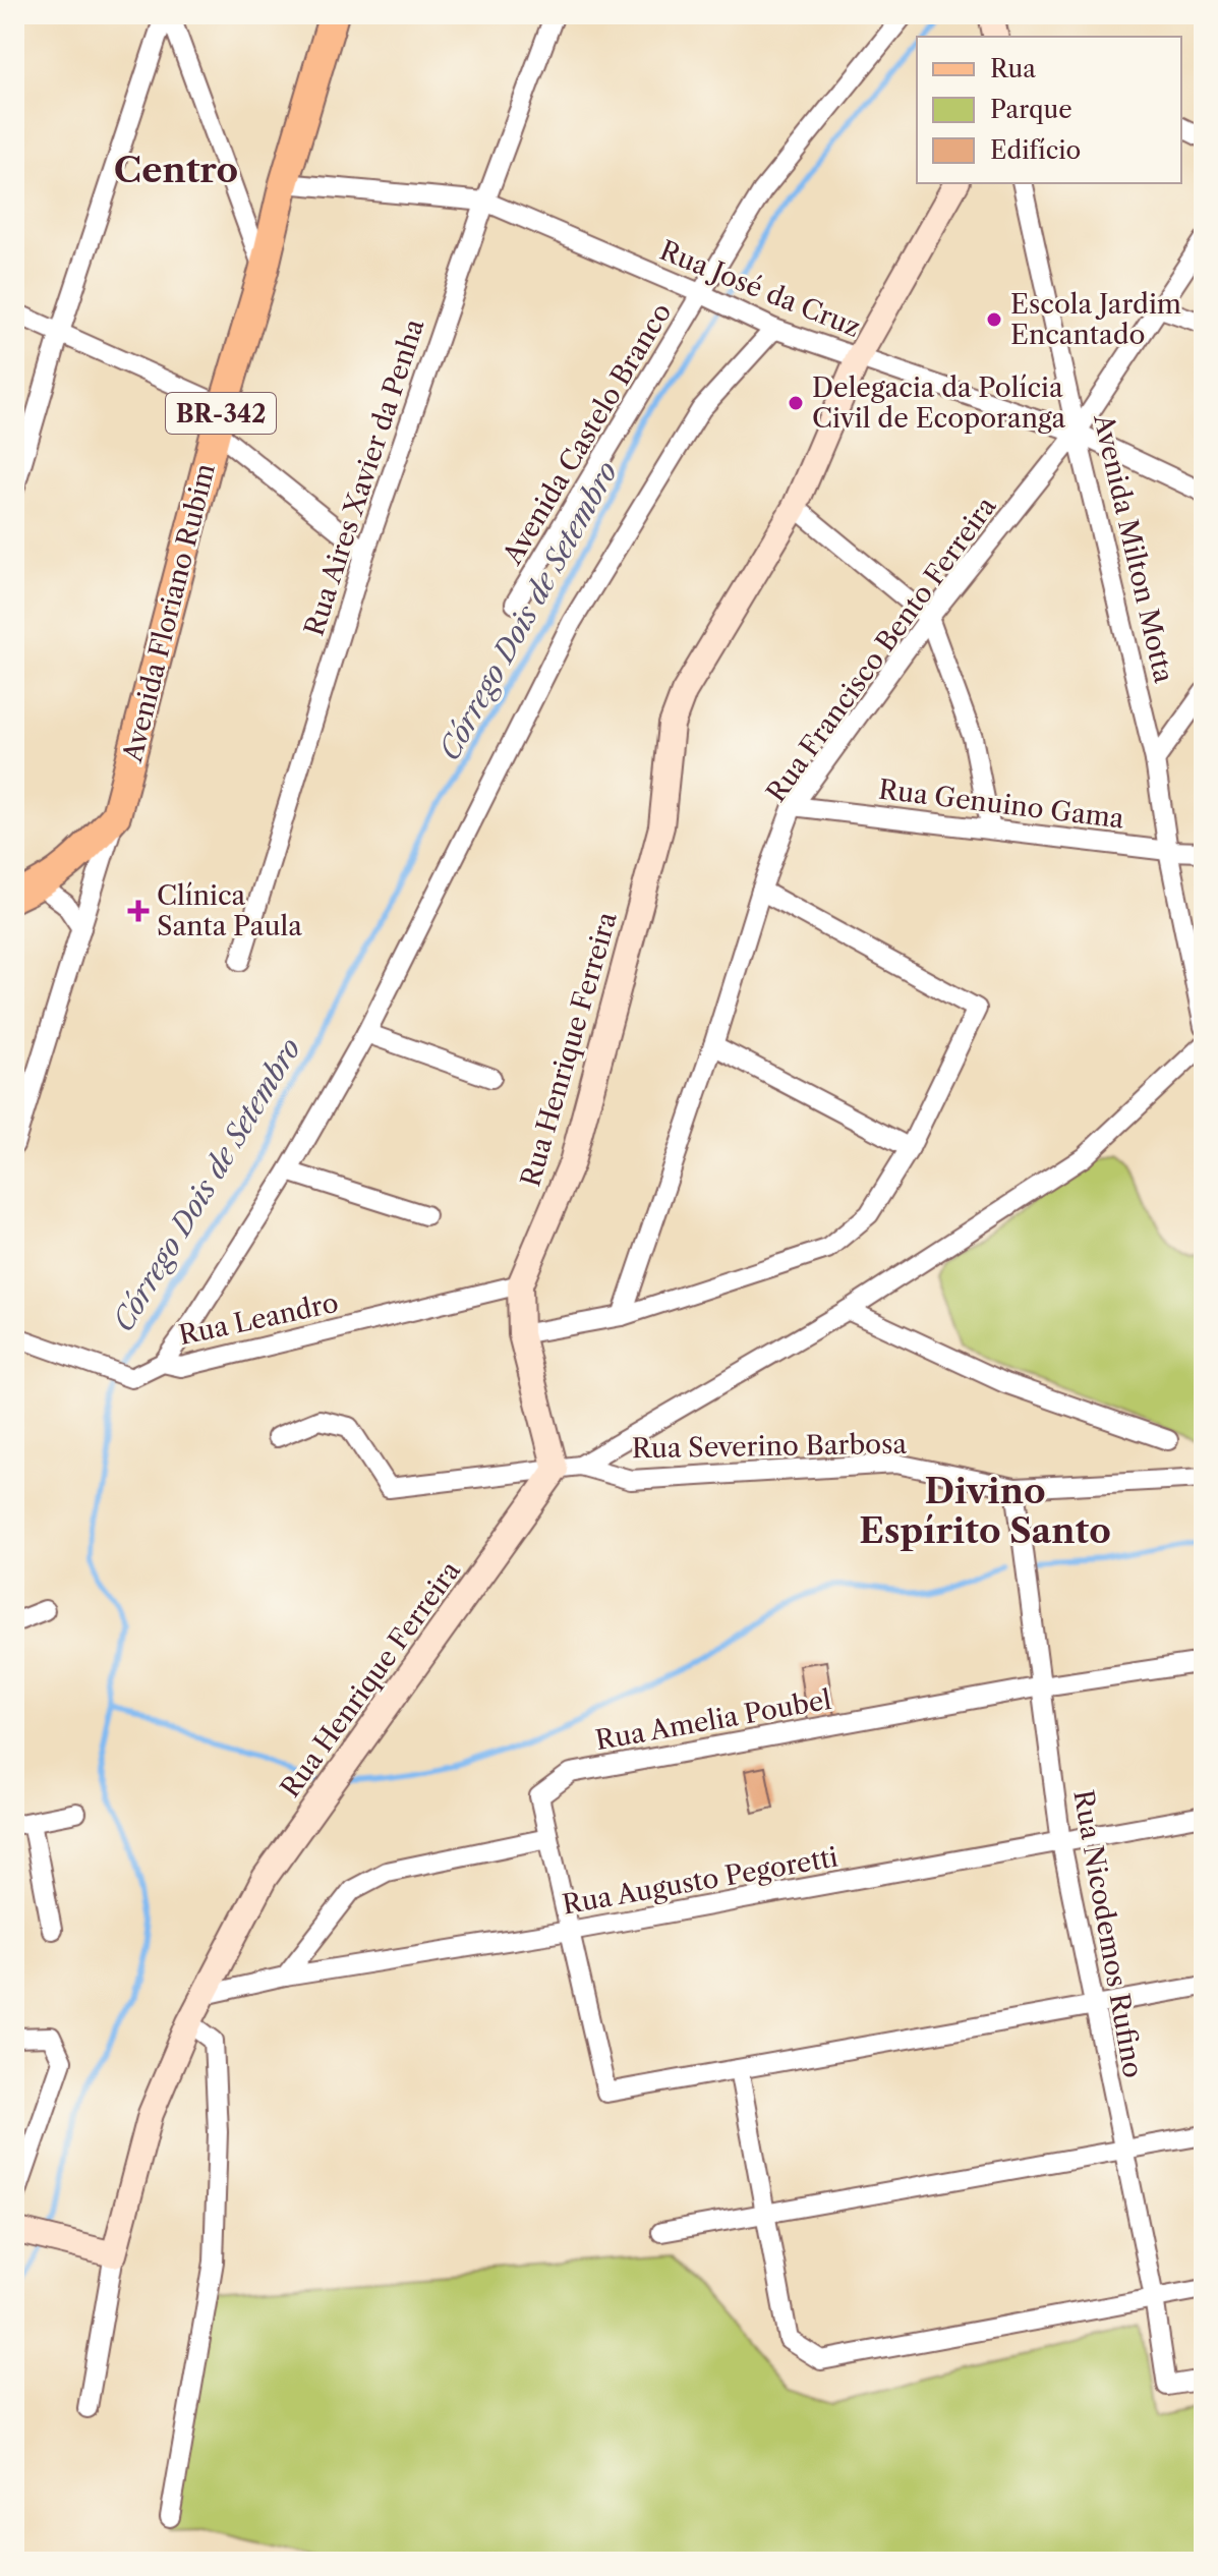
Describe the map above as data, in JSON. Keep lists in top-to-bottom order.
{
  "streets": {
    "main road": ["BR-342", "Avenida Floriano Rubim"],
    "street": [
      "Rua José da Cruz",
      "Avenida Castelo Branco",
      "Rua Aires Xavier da Penha",
      "Avenida Milton Motta",
      "Rua Francisco Bento Ferreira",
      "Rua Genuino Gama",
      "Rua Henrique Ferreira",
      "Rua Leandro",
      "Rua Severino Barbosa",
      "Rua Amelia Poubel",
      "Rua Augusto Pegoretti",
      "Rua Nicodemos Rufino"
    ]
  },
  "crossings": [
    ["Rua José da Cruz", "Avenida Castelo Branco"],
    ["Rua José da Cruz", "Rua Aires Xavier da Penha"],
    ["Rua José da Cruz", "Avenida Milton Motta"],
    ["Rua José da Cruz", "Avenida Floriano Rubim"],
    ["Rua José da Cruz", "Rua Francisco Bento Ferreira"],
    ["Rua José da Cruz", "Rua Henrique Ferreira"],
    ["BR-342", "Avenida Floriano Rubim"],
    ["Avenida Milton Motta", "Rua Francisco Bento Ferreira"],
    ["Avenida Milton Motta", "Rua Genuino Gama"],
    ["Rua Francisco Bento Ferreira", "Rua Genuino Gama"],
    ["Rua Henrique Ferreira", "Rua Leandro"],
    ["Rua Henrique Ferreira", "Rua Severino Barbosa"],
    ["Rua Henrique Ferreira", "Rua Augusto Pegoretti"],
    ["Rua Severino Barbosa", "Rua Nicodemos Rufino"],
    ["Rua Amelia Poubel", "Rua Augusto Pegoretti"],
    ["Rua Amelia Poubel", "Rua Nicodemos Rufino"],
    ["Rua Augusto Pegoretti", "Rua Nicodemos Rufino"]
  ],
  "districts": ["Centro", "Divino Espírito Santo"],
  "water": ["Córrego Dois de Setembro"],
  "places": {
    "other": ["Escola Jardim Encantado", "Delegacia da Polícia Civil de Ecoporanga"],
    "health": ["Clínica Santa Paula"]
  },
  "legend": ["Rua", "Parque", "Edifício"]
}
